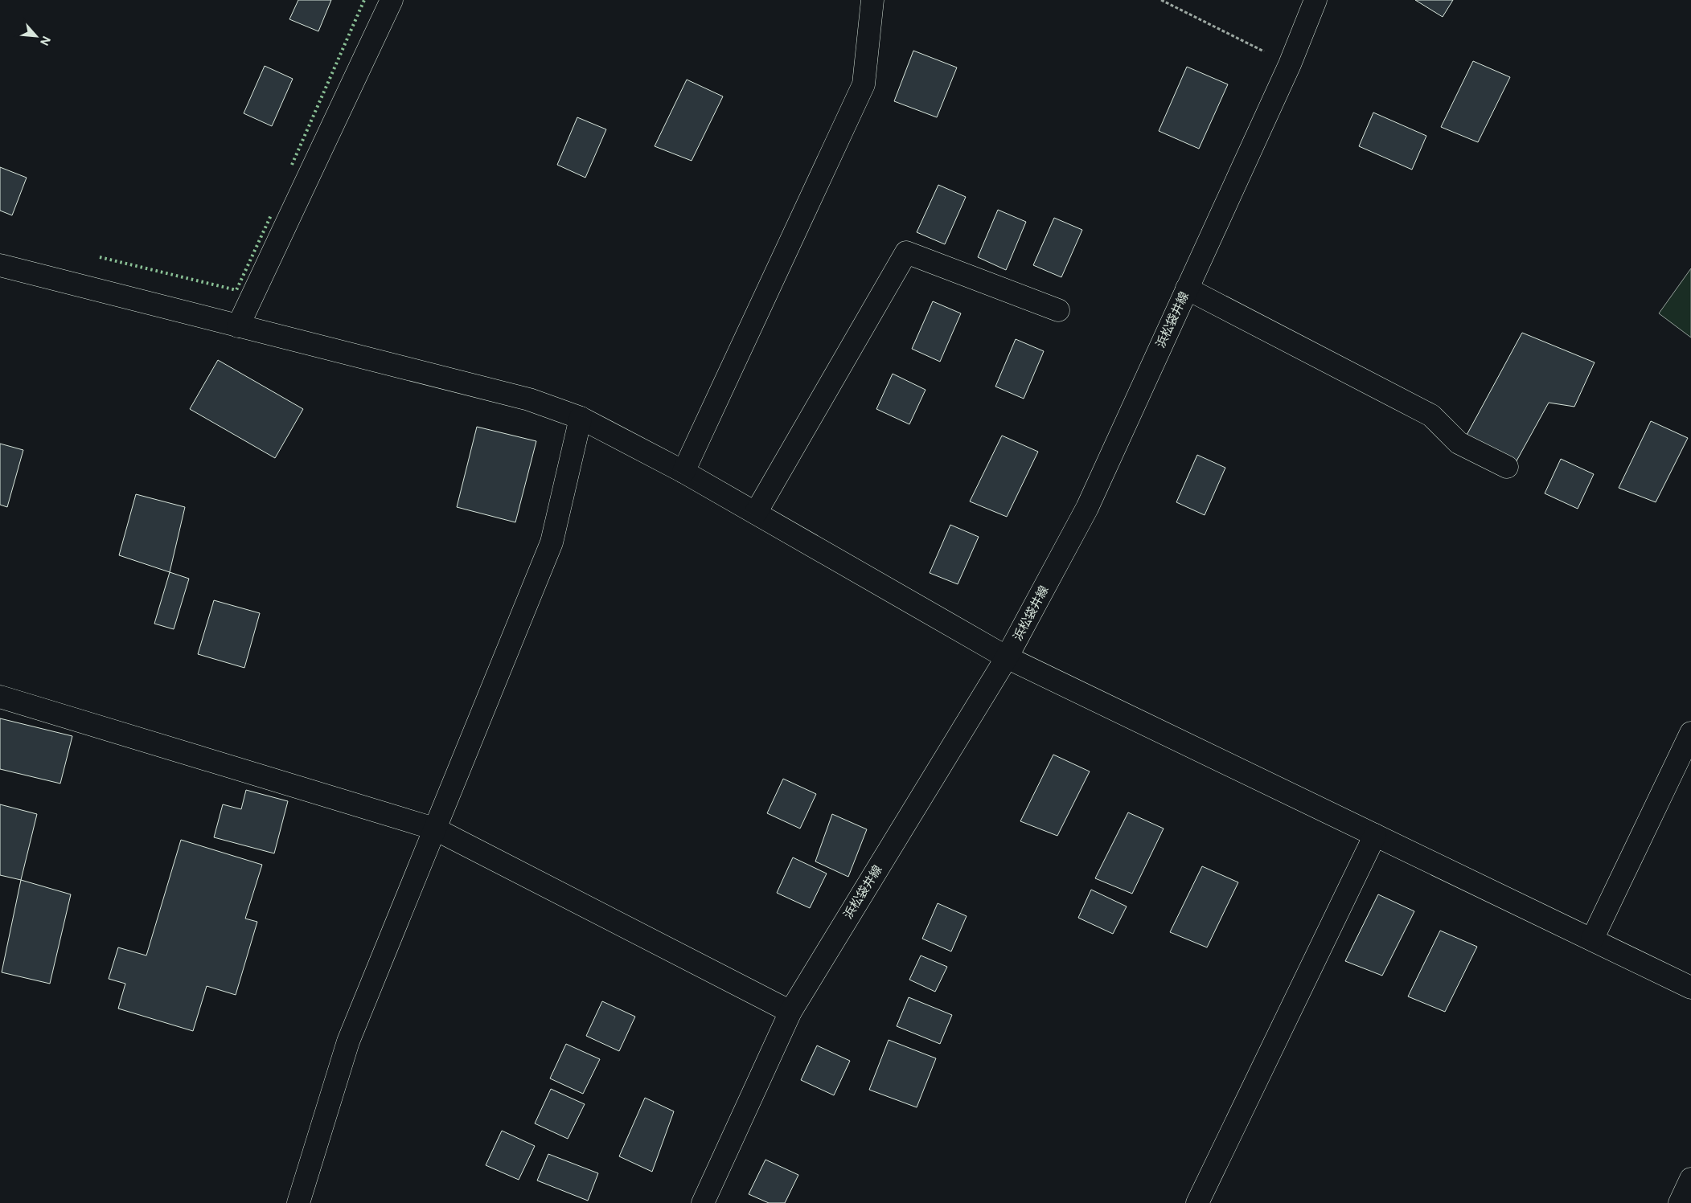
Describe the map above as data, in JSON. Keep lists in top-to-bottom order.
{
  "streets": {
    "street": ["浜松袋井線"]
  },
  "north": "bottom right"
}
